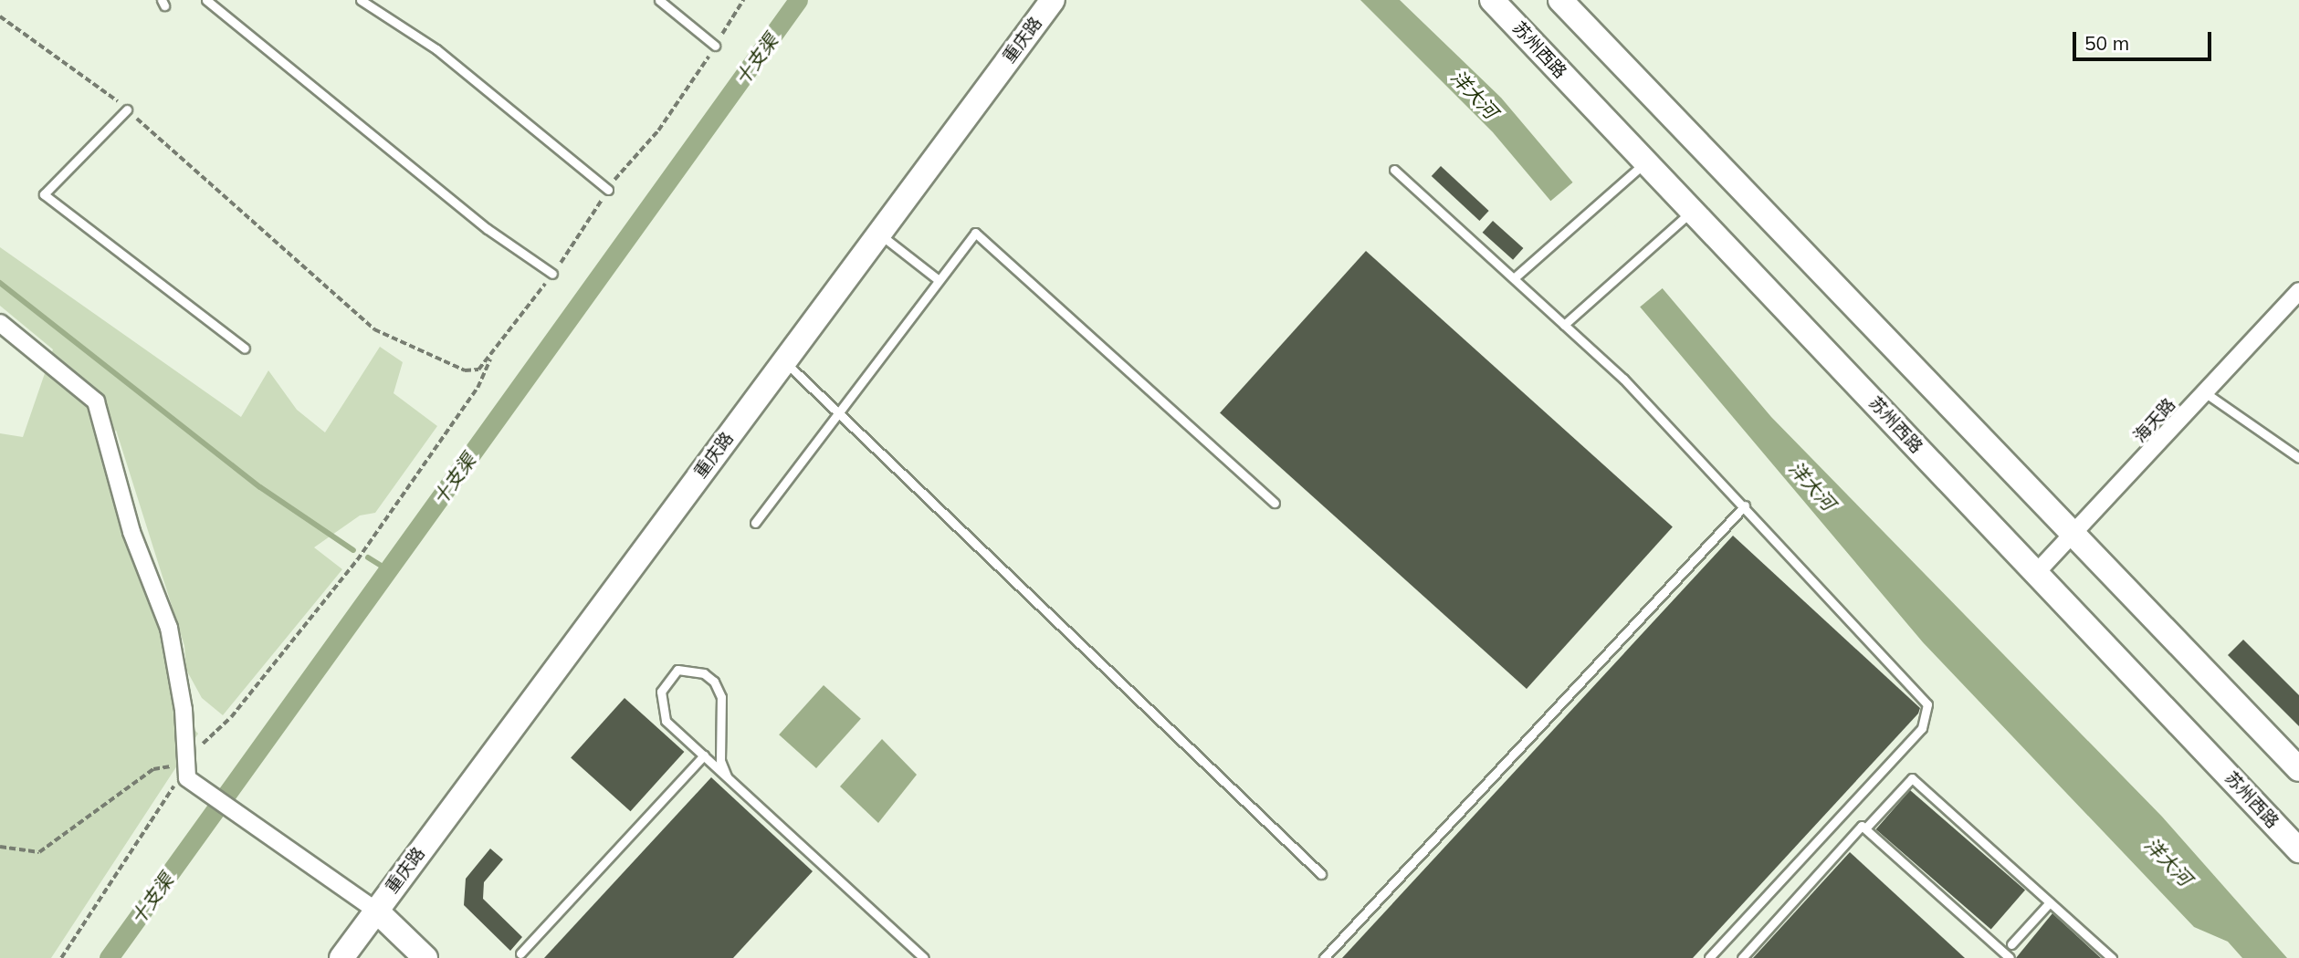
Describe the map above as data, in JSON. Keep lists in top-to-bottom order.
{
  "streets": {
    "main road": ["重庆路", "苏州西路"],
    "street": ["海天路"]
  },
  "crossings": [
    ["苏州西路", "海天路"]
  ],
  "water": ["十支渠", "洋大河"],
  "scale_bar": "50 m"
}
